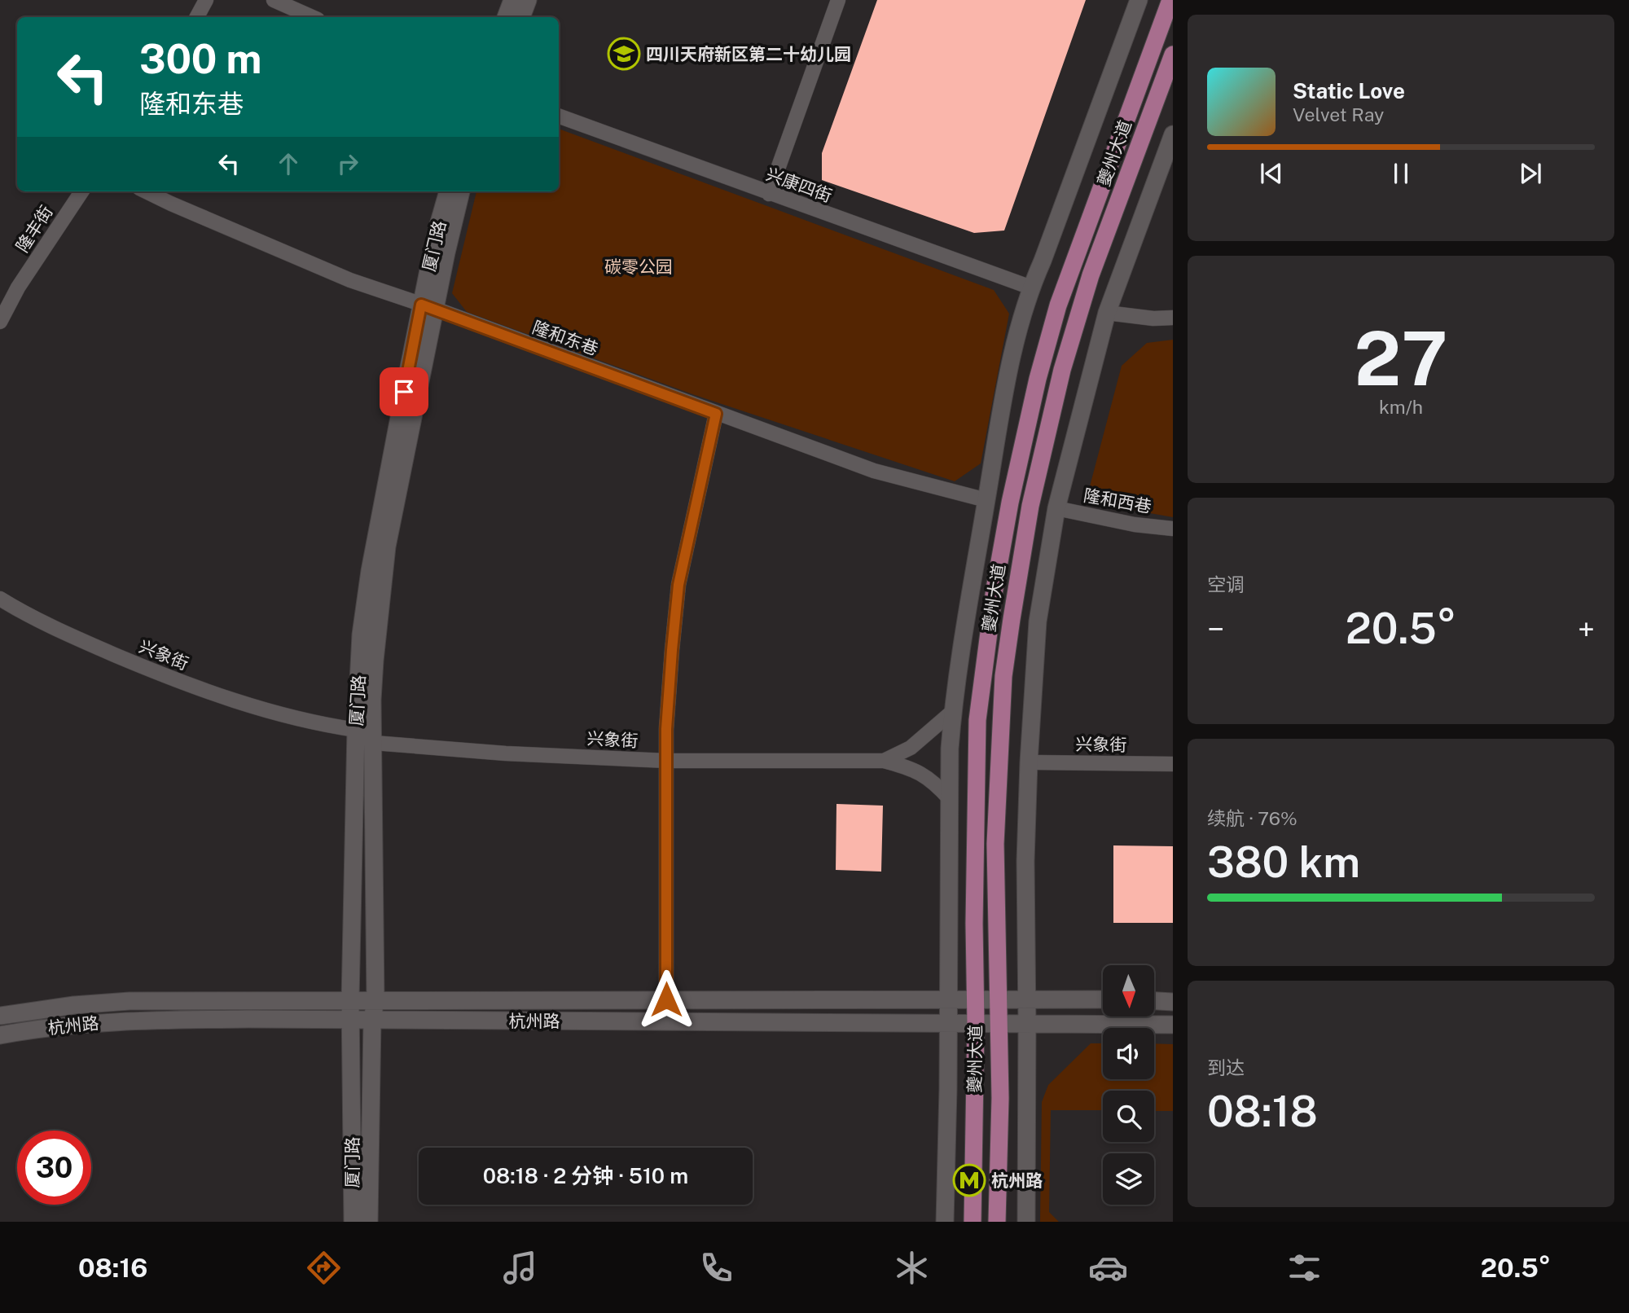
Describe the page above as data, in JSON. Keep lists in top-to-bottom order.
{
  "streets": {
    "main road": ["夔州大道", "厦门路", "杭州路"],
    "street": [
      "兴康四街",
      "隆丰街",
      "隆和东巷",
      "隆和西巷",
      "兴象街"
    ]
  },
  "crossings": [
    ["夔州大道", "兴康四街"],
    ["夔州大道", "隆和东巷"],
    ["夔州大道", "兴象街"],
    ["夔州大道", "杭州路"],
    ["厦门路", "隆和东巷"],
    ["厦门路", "兴象街"],
    ["厦门路", "杭州路"]
  ],
  "parks": ["碳零公园"],
  "places": {
    "school or university": ["四川天府新区第二十幼儿园"],
    "metro station": ["杭州路"]
  },
  "north": "bottom",
  "page": {
    "turn": ["300 m", "隆和东巷"],
    "song": ["Static Love", "Velvet Ray"],
    "tile": [
      ["27", "km/h"],
      "空调",
      ["续航 · 76%", "380 km"],
      ["到达", "08:18"]
    ],
    "heat": ["−", "20.5°", "+"],
    "limit": "30",
    "trip": "08:18 · 2 分钟 · 510 m",
    "tabs": ["08:16", "20.5°"]
  }
}
